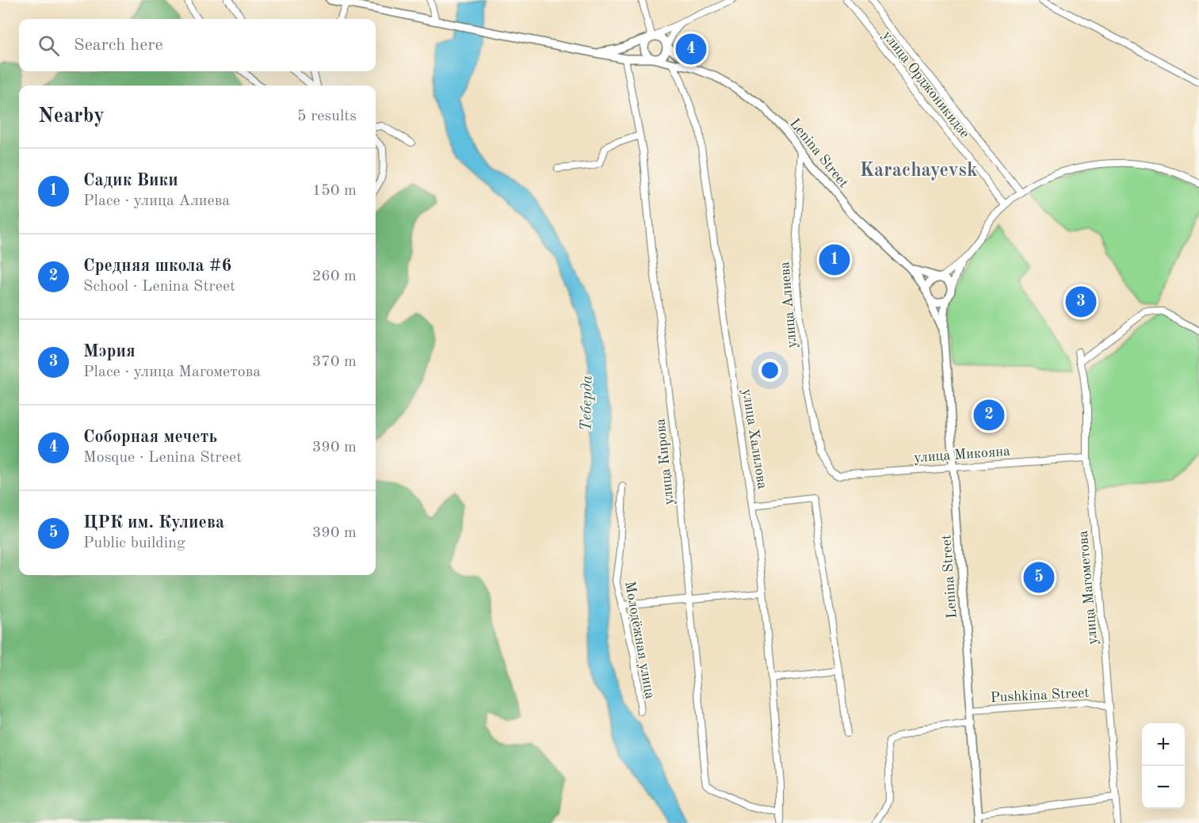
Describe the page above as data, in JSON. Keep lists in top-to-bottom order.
{
  "streets": {
    "main road": ["Lenina Street"],
    "street": [
      "улица Орджоникидзе",
      "улица Алиева",
      "улица Халилова",
      "улица Микояна",
      "улица Кирова",
      "улица Магометова",
      "Молодёжная улица",
      "Pushkina Street"
    ]
  },
  "crossings": [
    ["Lenina Street", "улица Алиева"],
    ["Lenina Street", "улица Халилова"],
    ["Lenina Street", "улица Микояна"],
    ["Lenina Street", "улица Кирова"],
    ["Lenina Street", "Pushkina Street"],
    ["улица Алиева", "улица Микояна"],
    ["улица Халилова", "улица Кирова"],
    ["улица Микояна", "улица Магометова"],
    ["улица Магометова", "Pushkina Street"]
  ],
  "districts": ["Karachayevsk"],
  "water": ["Теберда"],
  "page": {
    "search": "Search here",
    "pins": [
      "4",
      "1",
      "3",
      "2",
      "5"
    ],
    "heading": ["Nearby", "5 results"],
    "list": [
      {
        "mark": "1",
        "name": "Садик Вики",
        "note": "Place · улица Алиева",
        "value": "150 m"
      },
      {
        "mark": "2",
        "name": "Средняя школа #6",
        "note": "School · Lenina Street",
        "value": "260 m"
      },
      {
        "mark": "3",
        "name": "Мэрия",
        "note": "Place · улица Магометова",
        "value": "370 m"
      },
      {
        "mark": "4",
        "name": "Соборная мечеть",
        "note": "Mosque · Lenina Street",
        "value": "390 m"
      },
      {
        "mark": "5",
        "name": "ЦРК им. Кулиева",
        "note": "Public building",
        "value": "390 m"
      }
    ],
    "map_buttons": ["+", "−"]
  }
}
